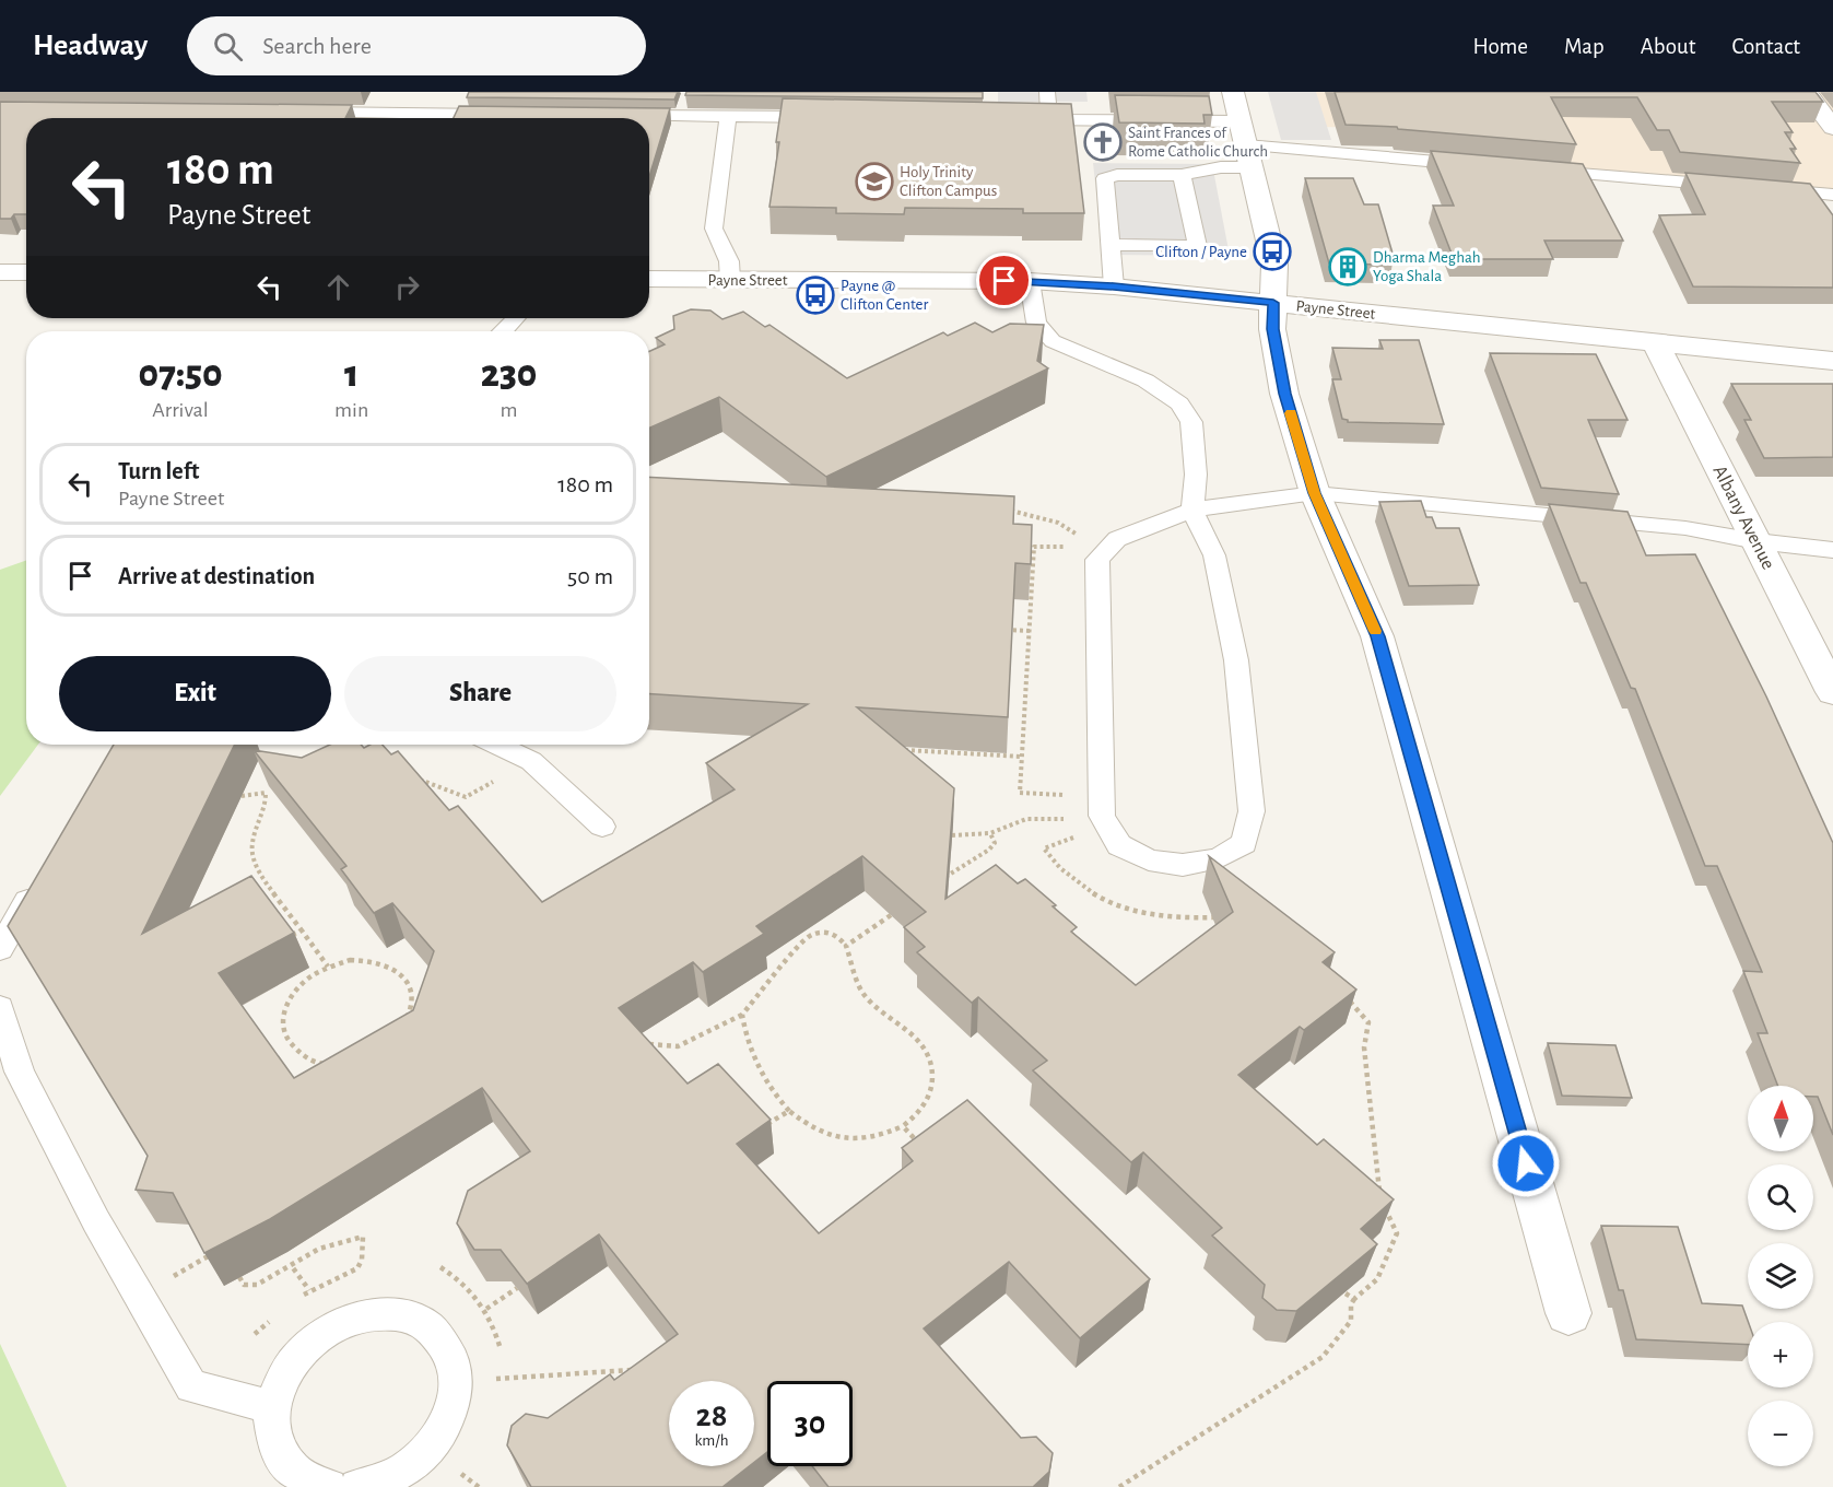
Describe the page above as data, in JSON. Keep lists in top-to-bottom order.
{
  "streets": {
    "street": ["Payne Street", "Albany Avenue"]
  },
  "crossings": [
    ["Payne Street", "Albany Avenue"]
  ],
  "places": {
    "church": ["Saint Frances of Rome Catholic Church"],
    "school or university": ["Holy Trinity Clifton Campus"],
    "bus stop": ["Clifton / Payne", "Payne @ Clifton Center"],
    "building": ["Dharma Meghah Yoga Shala"]
  },
  "north": "top",
  "page": {
    "header": "Headway",
    "search": "Search here",
    "nav": [
      "Home",
      "Map",
      "About",
      "Contact"
    ],
    "turn": ["180 m", "Payne Street"],
    "eta": [
      "07:50",
      "Arrival",
      "1",
      "min",
      "230",
      "m"
    ],
    "list": [
      {
        "name": "Turn left",
        "note": "Payne Street",
        "value": "180 m"
      },
      {
        "name": "Arrive at destination",
        "value": "50 m"
      }
    ],
    "buttons": ["Exit", "Share"],
    "map_buttons": ["+", "−"],
    "speed": "28 km/h",
    "limit": "30"
  }
}
